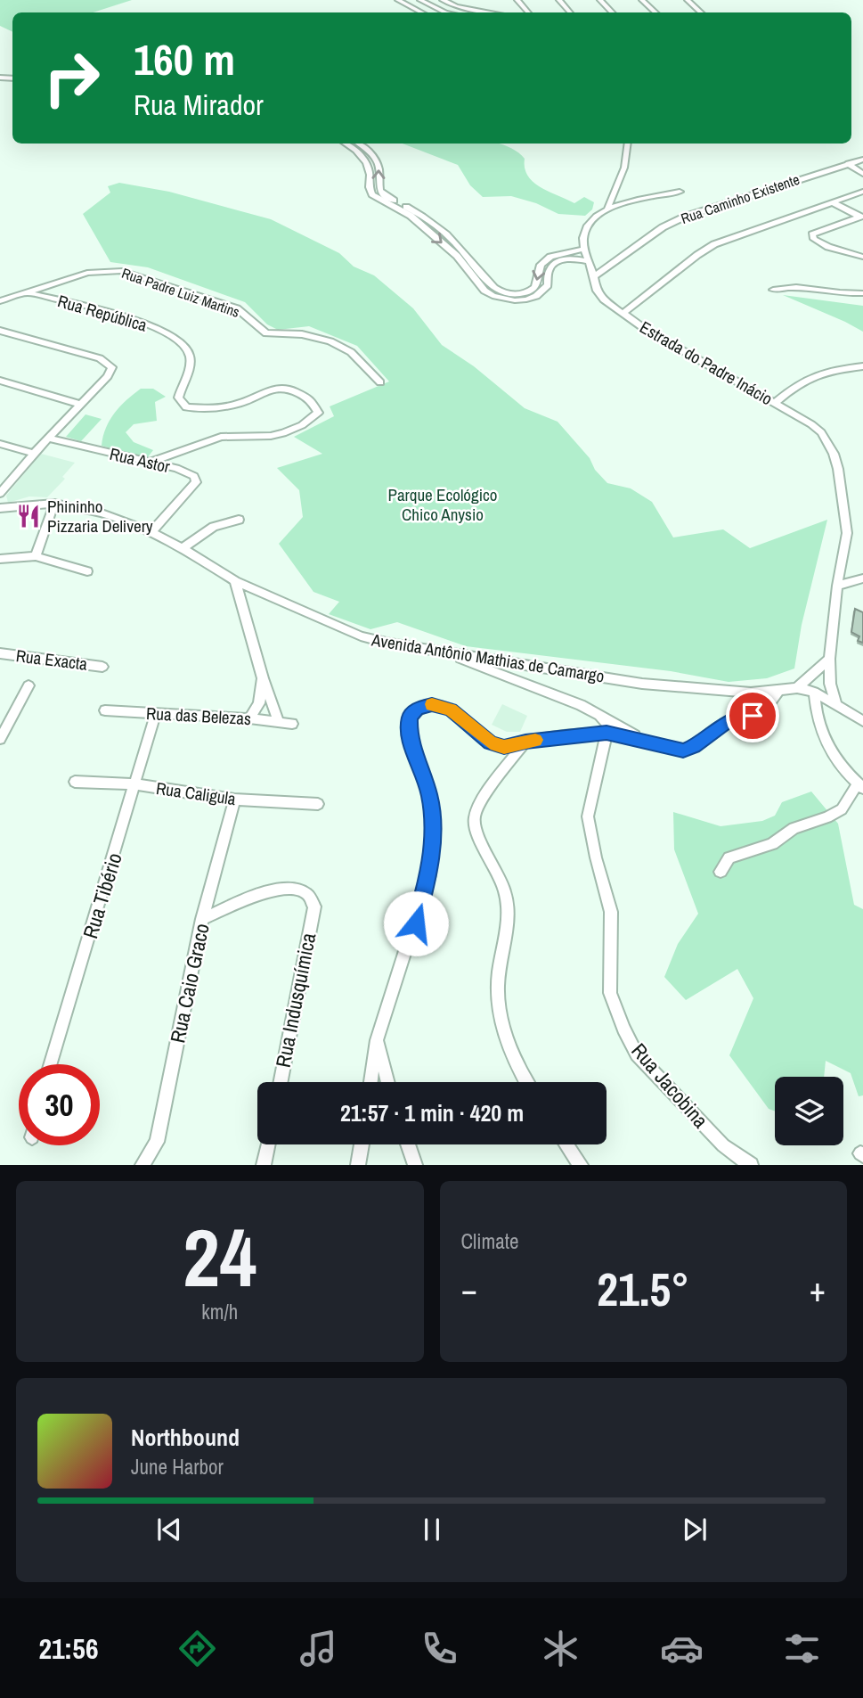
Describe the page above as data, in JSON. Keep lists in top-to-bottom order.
{
  "streets": {
    "street": [
      "Rua Caminho Existente",
      "Rua Padre Luiz Martins",
      "Rua República",
      "Estrada do Padre Inácio",
      "Rua Astor",
      "Avenida Antônio Mathias de Camargo",
      "Rua Exacta",
      "Rua das Belezas",
      "Rua Caligula",
      "Rua Tibério",
      "Rua Caio Graco",
      "Rua Indusquímica",
      "Rua Jacobina"
    ]
  },
  "crossings": [
    ["Rua Padre Luiz Martins", "Rua República"],
    ["Rua República", "Rua Astor"],
    ["Estrada do Padre Inácio", "Avenida Antônio Mathias de Camargo"],
    ["Rua Astor", "Avenida Antônio Mathias de Camargo"],
    ["Rua das Belezas", "Rua Tibério"],
    ["Rua Caligula", "Rua Tibério"],
    ["Rua Caligula", "Rua Caio Graco"],
    ["Rua Caio Graco", "Rua Indusquímica"]
  ],
  "parks": ["Parque Ecológico Chico Anysio"],
  "places": {
    "restaurant": ["Phininho Pizzaria Delivery"]
  },
  "page": {
    "turn": ["160 m", "Rua Mirador"],
    "limit": "30",
    "trip": "21:57 · 1 min · 420 m",
    "tile": [
      ["24", "km/h"],
      "Climate"
    ],
    "heat": ["−", "21.5°", "+"],
    "song": ["Northbound", "June Harbor"],
    "tabs": "21:56"
  }
}
